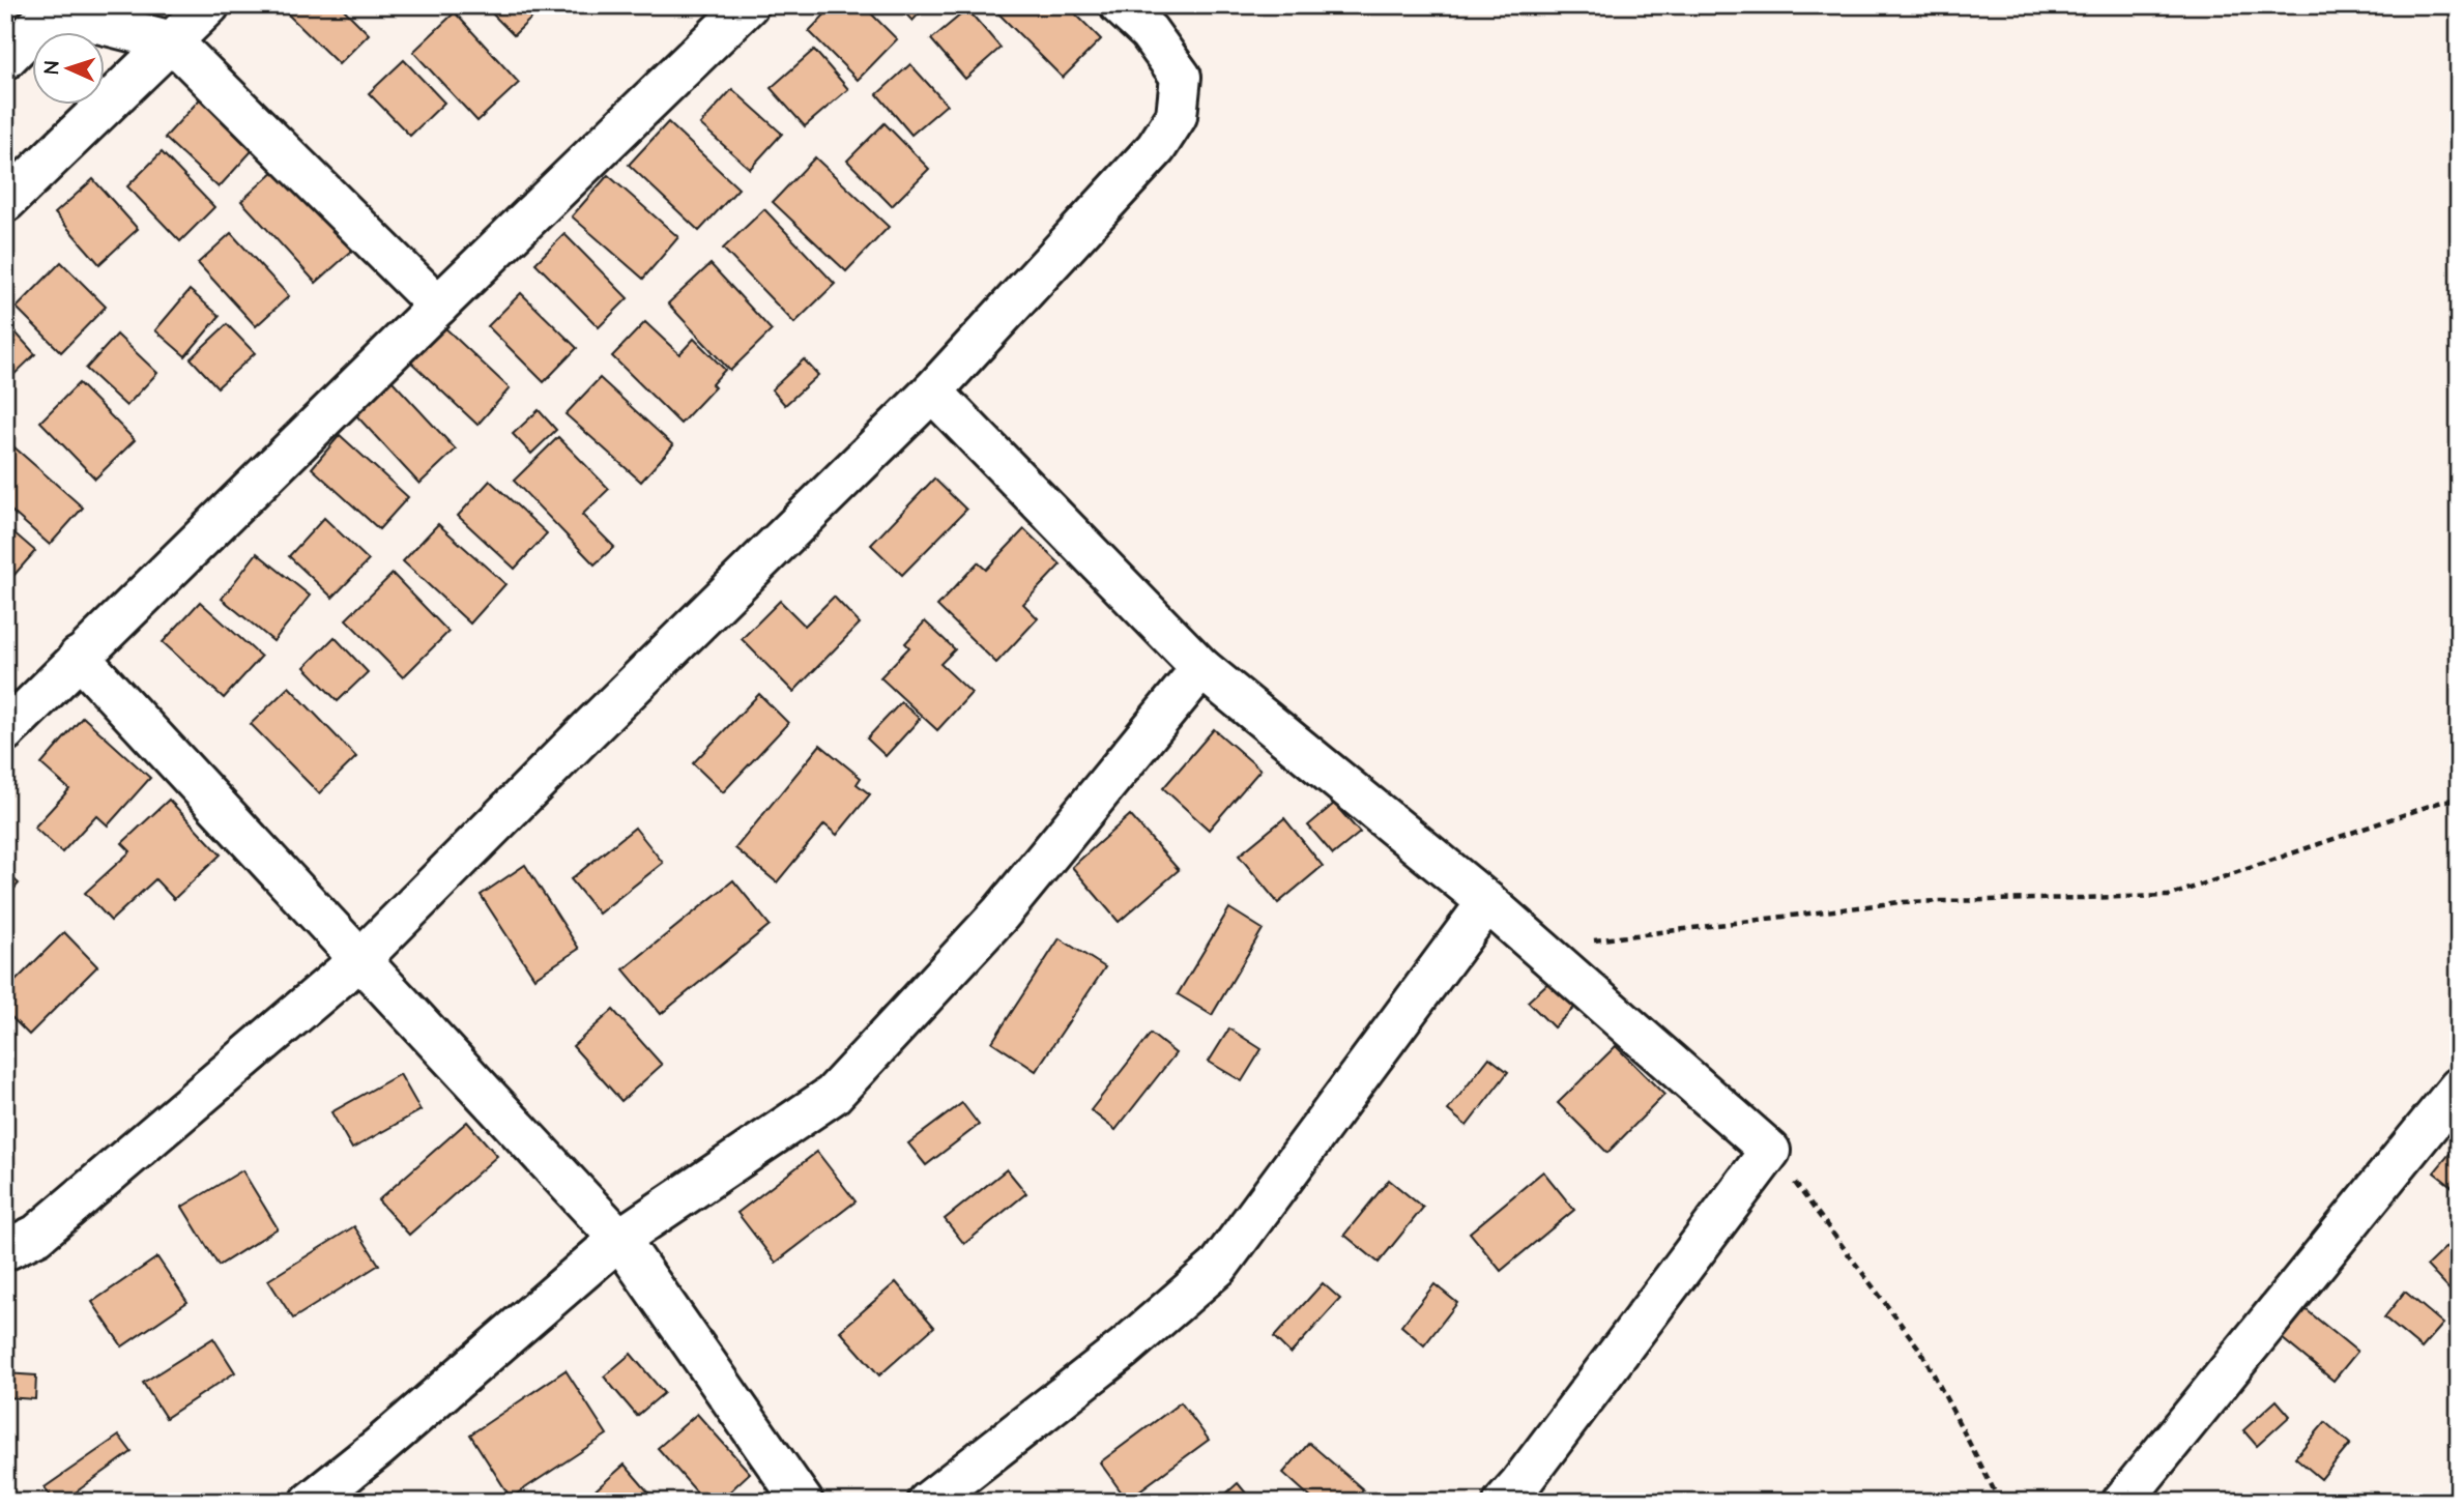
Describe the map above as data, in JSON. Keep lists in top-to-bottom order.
{
  "north": "left"
}
